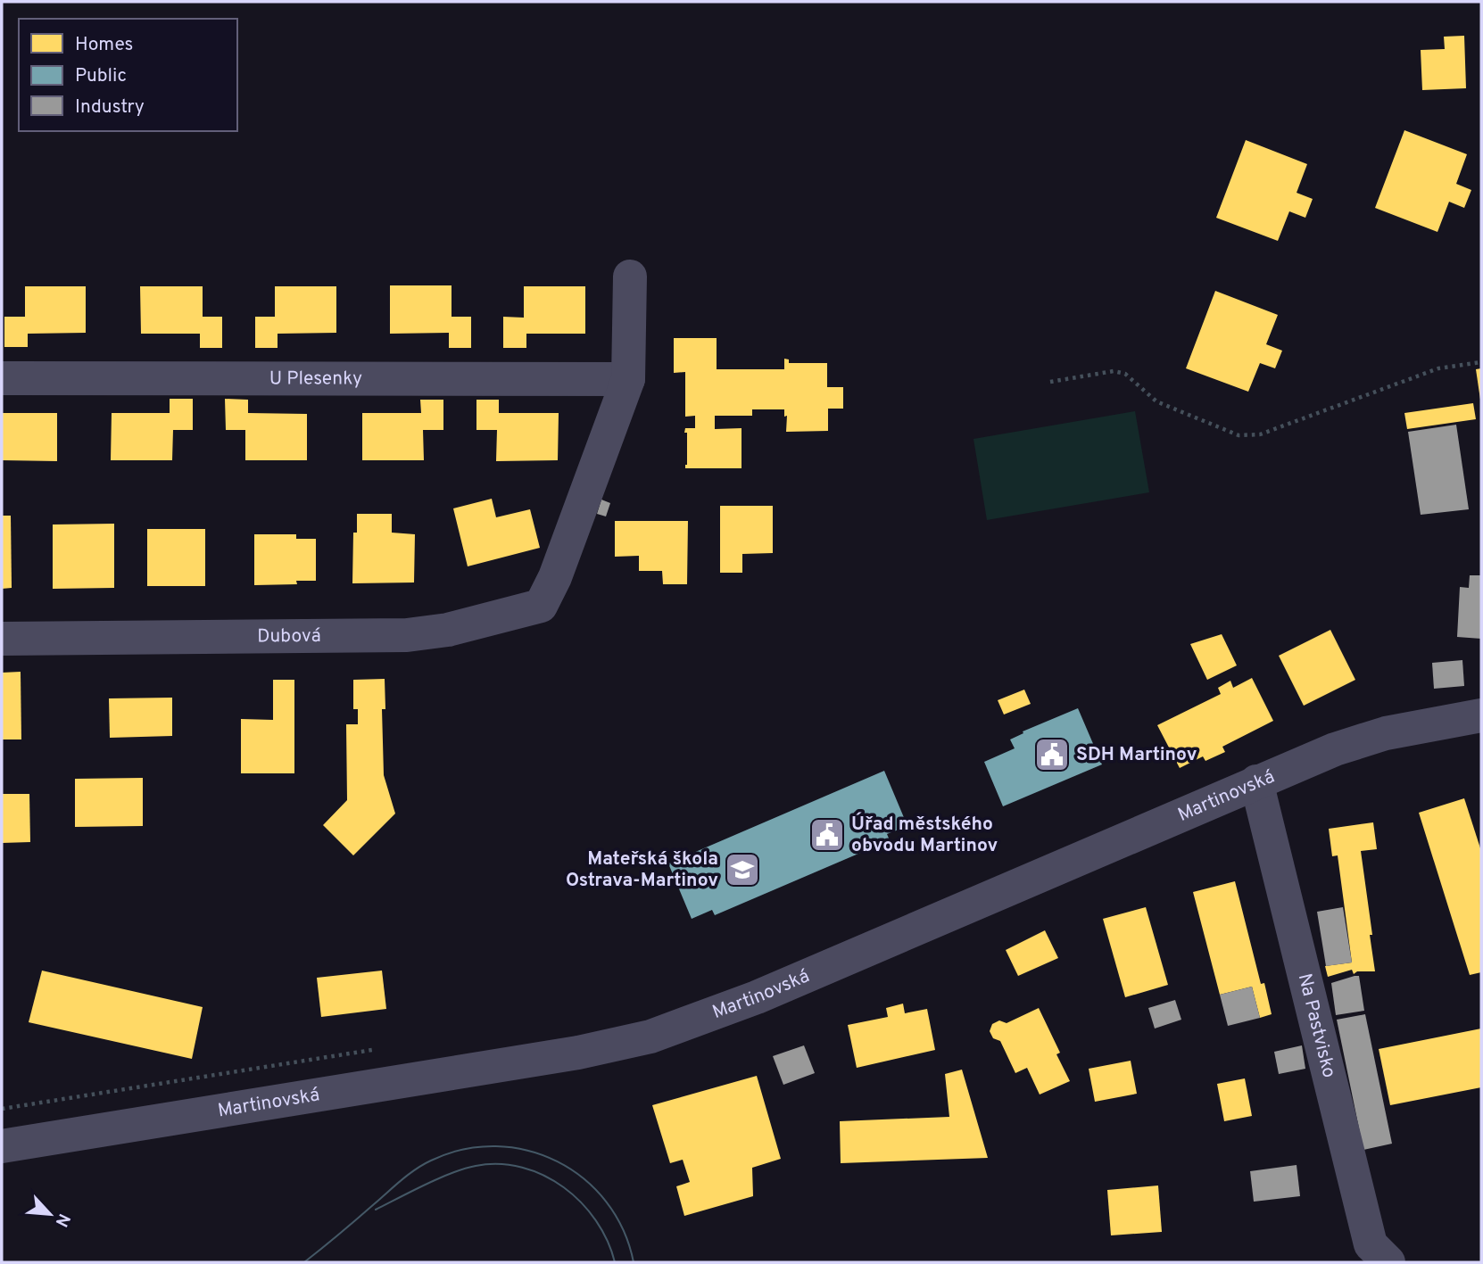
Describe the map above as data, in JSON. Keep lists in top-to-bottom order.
{
  "streets": {
    "street": [
      "U Plesenky",
      "Dubová",
      "Martinovská",
      "Na Pastvisko"
    ]
  },
  "crossings": [
    ["U Plesenky", "Dubová"],
    ["Martinovská", "Na Pastvisko"]
  ],
  "places": {
    "public building": ["SDH Martinov", "Úřad městského obvodu Martinov"],
    "school or university": ["Mateřská škola Ostrava-Martinov"]
  },
  "legend": ["Homes", "Public", "Industry"],
  "north": "bottom right"
}
